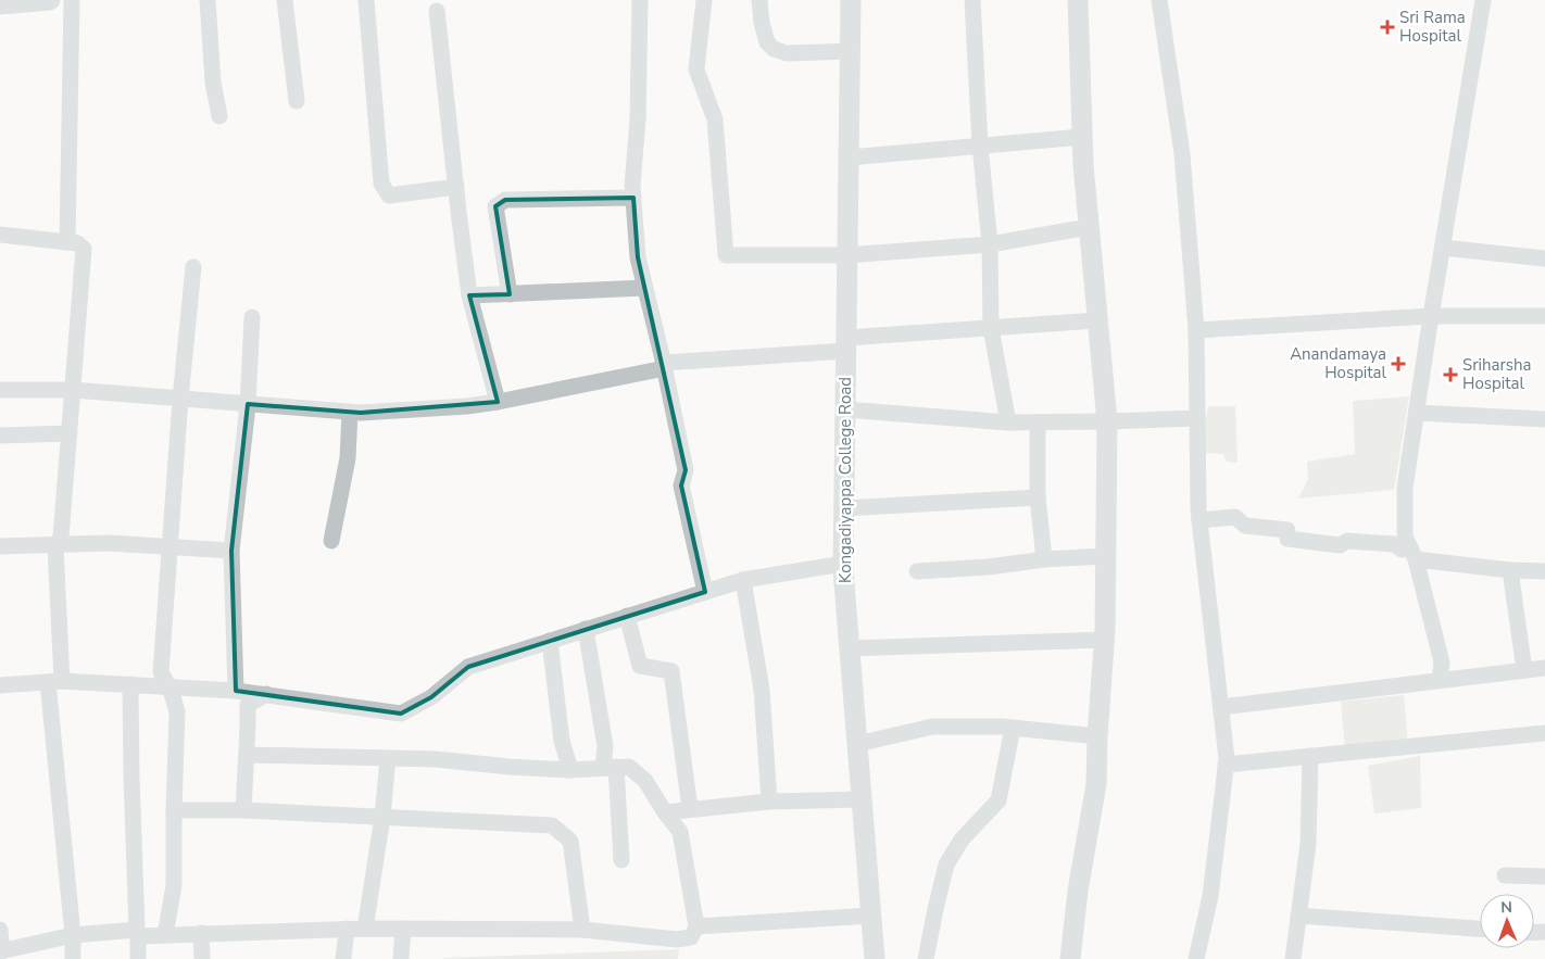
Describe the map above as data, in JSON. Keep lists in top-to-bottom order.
{
  "streets": {
    "street": ["Kongadiyappa College Road"]
  },
  "places": {
    "health": ["Sri Rama Hospital", "Anandamaya Hospital", "Sriharsha Hospital"]
  },
  "north": "top"
}
